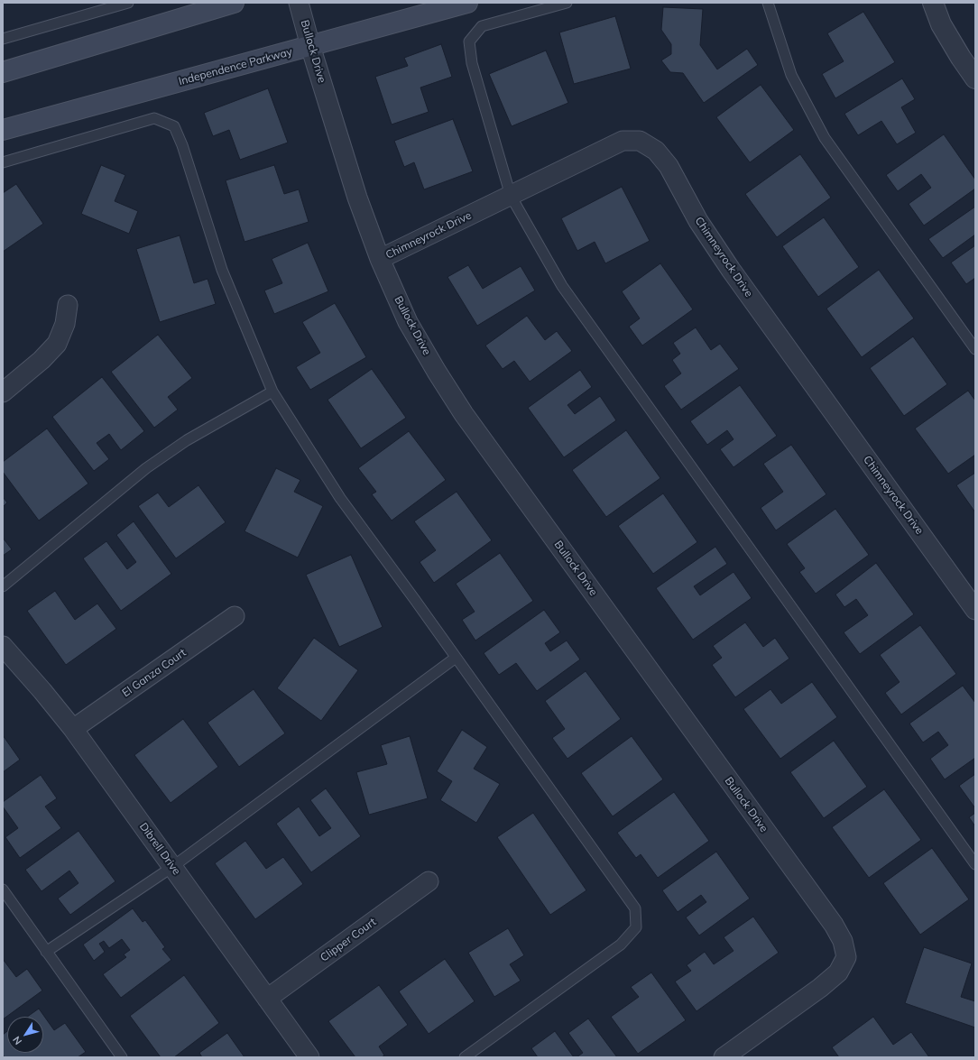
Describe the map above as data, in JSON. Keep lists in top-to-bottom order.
{
  "streets": {
    "main road": ["Independence Parkway"],
    "street": [
      "Bullock Drive",
      "Chimneyrock Drive",
      "El Ganza Court",
      "Dibrell Drive",
      "Clipper Court"
    ]
  },
  "crossings": [
    ["Bullock Drive", "Independence Parkway"],
    ["Bullock Drive", "Chimneyrock Drive"],
    ["El Ganza Court", "Dibrell Drive"],
    ["Dibrell Drive", "Clipper Court"]
  ],
  "north": "bottom left"
}
